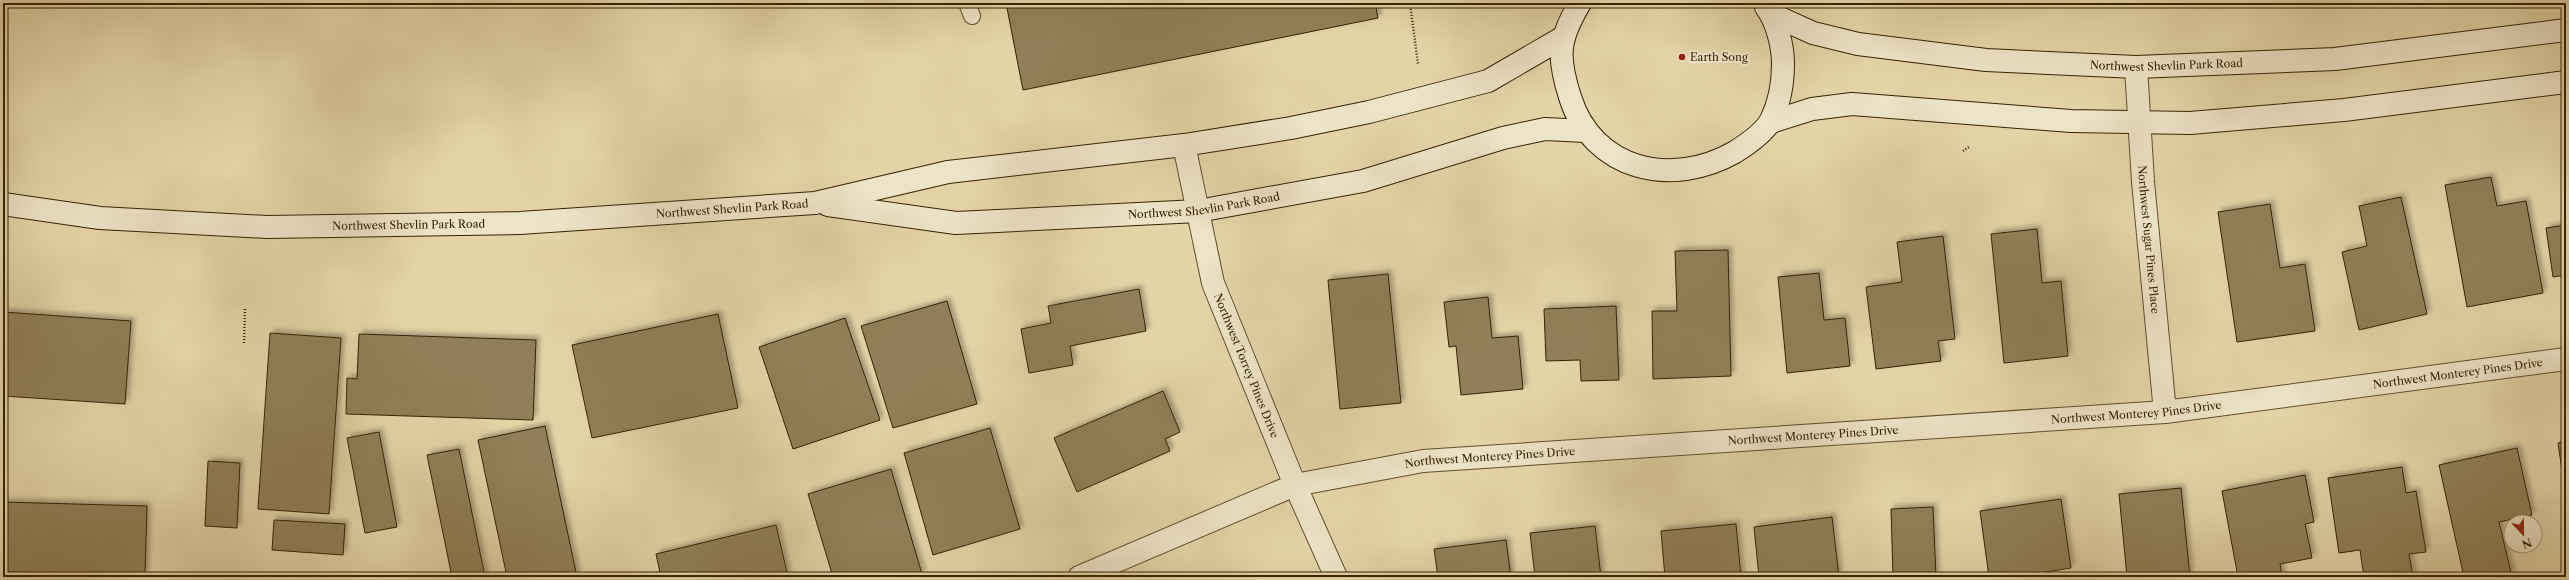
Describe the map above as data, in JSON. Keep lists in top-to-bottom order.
{
  "streets": {
    "main road": [
      "Northwest Shevlin Park Road",
      "Northwest Sugar Pines Place",
      "Northwest Torrey Pines Drive",
      "Northwest Monterey Pines Drive"
    ]
  },
  "crossings": [
    ["Northwest Shevlin Park Road", "Northwest Sugar Pines Place"],
    ["Northwest Shevlin Park Road", "Northwest Torrey Pines Drive"],
    ["Northwest Sugar Pines Place", "Northwest Monterey Pines Drive"],
    ["Northwest Torrey Pines Drive", "Northwest Monterey Pines Drive"]
  ],
  "places": ["Earth Song"],
  "north": "bottom"
}
